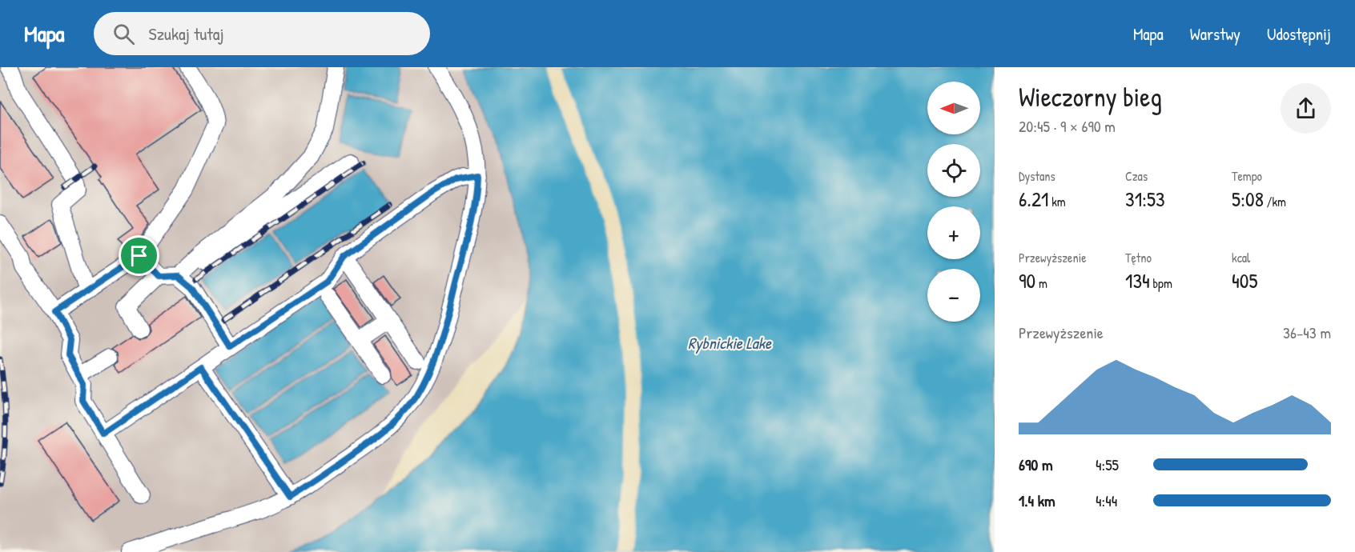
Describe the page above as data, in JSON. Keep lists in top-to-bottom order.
{
  "water": ["Rybnickie Lake"],
  "north": "left",
  "page": {
    "header": "Mapa",
    "search": "Szukaj tutaj",
    "nav": ["Mapa", "Warstwy", "Udostępnij"],
    "heading": ["Wieczorny bieg", "20:45 · 9 × 690 m"],
    "map_buttons": ["+", "−"],
    "stats": [
      ["Dystans", "6.21 km"],
      ["Czas", "31:53"],
      ["Tempo", "5:08 /km"],
      ["Przewyższenie", "90 m"],
      ["Tętno", "134 bpm"],
      ["kcal", "405"]
    ],
    "chart": ["Przewyższenie", "36–43 m"],
    "list": [
      {
        "name": "690 m",
        "note": "4:55"
      },
      {
        "name": "1.4 km",
        "note": "4:44"
      }
    ]
  }
}
